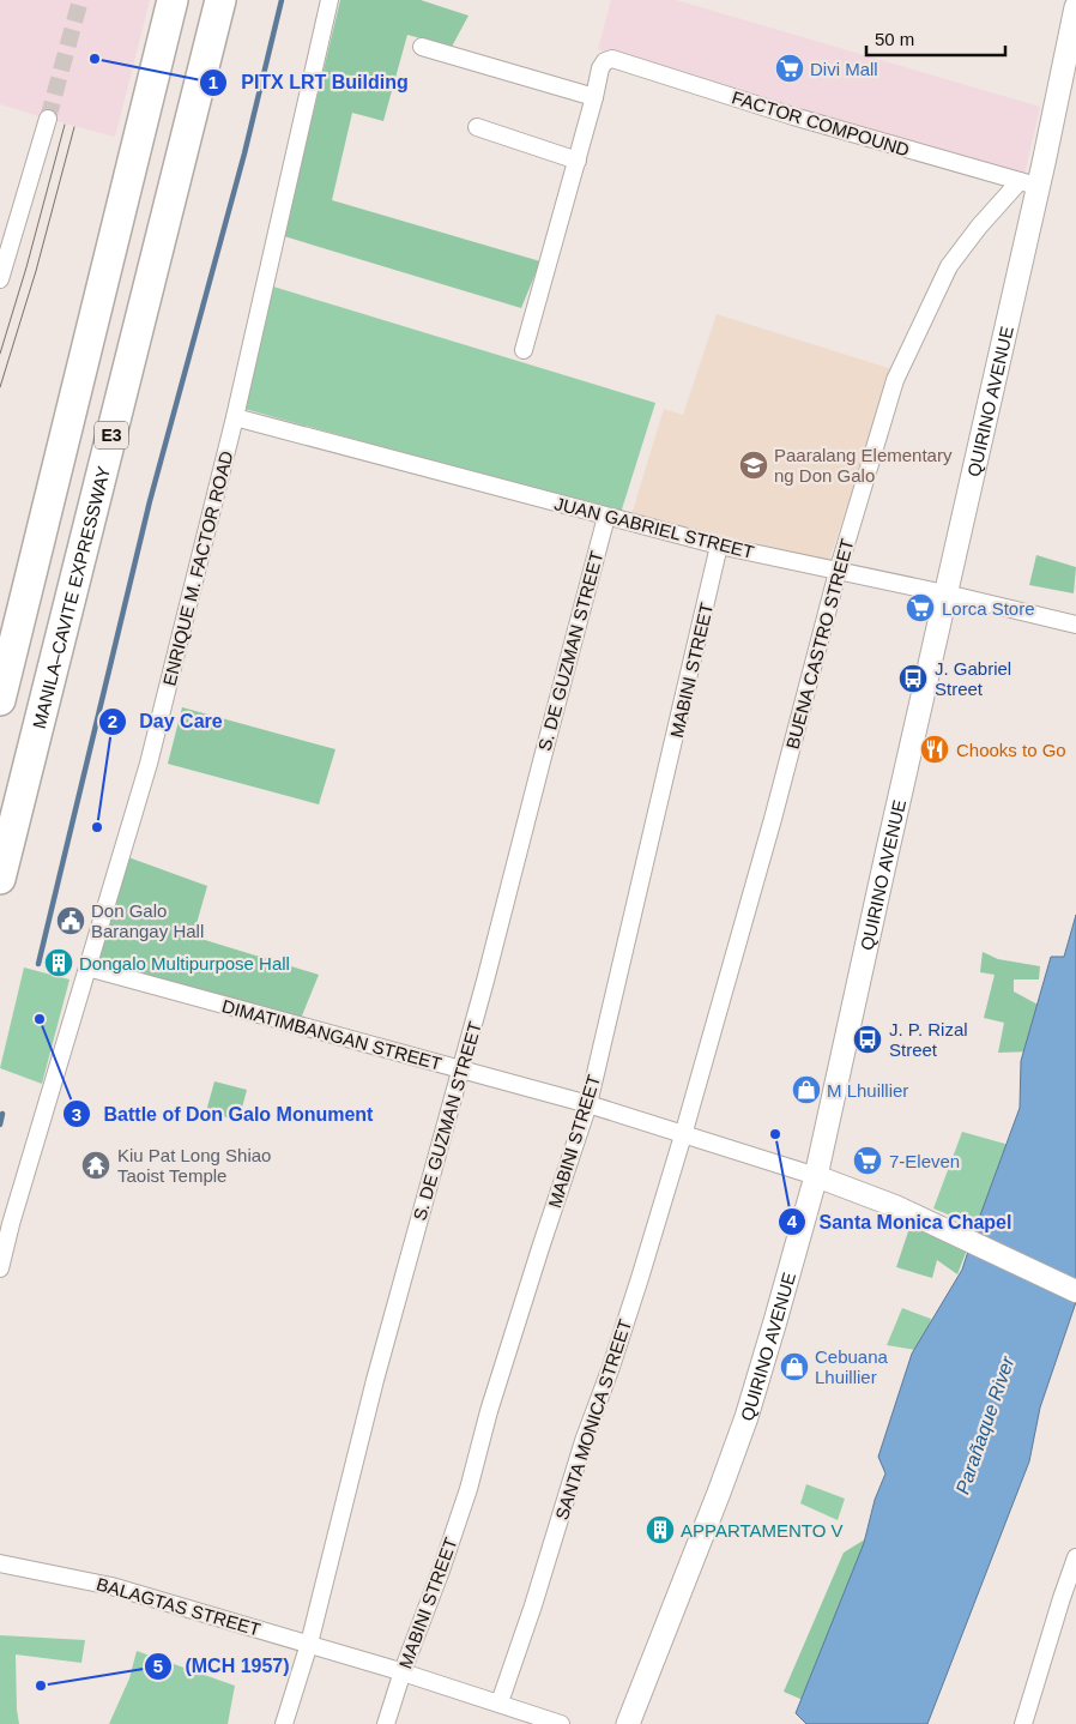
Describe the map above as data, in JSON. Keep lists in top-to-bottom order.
{
  "streets": {
    "highway": ["E3", "MANILA–CAVITE EXPRESSWAY"],
    "main road": ["QUIRINO AVENUE"],
    "street": [
      "FACTOR COMPOUND",
      "JUAN GABRIEL STREET",
      "ENRIQUE M. FACTOR ROAD",
      "BUENA CASTRO STREET",
      "S. DE GUZMAN STREET",
      "MABINI STREET",
      "DIMATIMBANGAN STREET",
      "SANTA MONICA STREET",
      "BALAGTAS STREET"
    ]
  },
  "crossings": [
    ["FACTOR COMPOUND", "QUIRINO AVENUE"],
    ["FACTOR COMPOUND", "BUENA CASTRO STREET"],
    ["QUIRINO AVENUE", "JUAN GABRIEL STREET"],
    ["QUIRINO AVENUE", "BUENA CASTRO STREET"],
    ["QUIRINO AVENUE", "DIMATIMBANGAN STREET"],
    ["JUAN GABRIEL STREET", "ENRIQUE M. FACTOR ROAD"],
    ["JUAN GABRIEL STREET", "BUENA CASTRO STREET"],
    ["JUAN GABRIEL STREET", "S. DE GUZMAN STREET"],
    ["JUAN GABRIEL STREET", "MABINI STREET"],
    ["ENRIQUE M. FACTOR ROAD", "DIMATIMBANGAN STREET"],
    ["BUENA CASTRO STREET", "DIMATIMBANGAN STREET"],
    ["BUENA CASTRO STREET", "SANTA MONICA STREET"],
    ["S. DE GUZMAN STREET", "DIMATIMBANGAN STREET"],
    ["S. DE GUZMAN STREET", "BALAGTAS STREET"],
    ["MABINI STREET", "DIMATIMBANGAN STREET"],
    ["MABINI STREET", "BALAGTAS STREET"],
    ["DIMATIMBANGAN STREET", "SANTA MONICA STREET"],
    ["SANTA MONICA STREET", "BALAGTAS STREET"]
  ],
  "water": ["Parañaque River"],
  "places": {
    "other": [
      "PITX LRT Building",
      "Day Care",
      "Battle of Don Galo Monument",
      "Santa Monica Chapel",
      "(MCH 1957)"
    ],
    "supermarket": ["Divi Mall", "Lorca Store", "7-Eleven"],
    "school or university": ["Paaralang Elementary ng Don Galo"],
    "bus stop": ["J. Gabriel Street", "J. P. Rizal Street"],
    "restaurant": ["Chooks to Go"],
    "public building": ["Don Galo Barangay Hall"],
    "building": ["Dongalo Multipurpose Hall", "APPARTAMENTO V"],
    "shop": ["M Lhuillier", "Cebuana Lhuillier"],
    "temple": ["Kiu Pat Long Shiao Taoist Temple"]
  },
  "scale_bar": "50 m"
}
